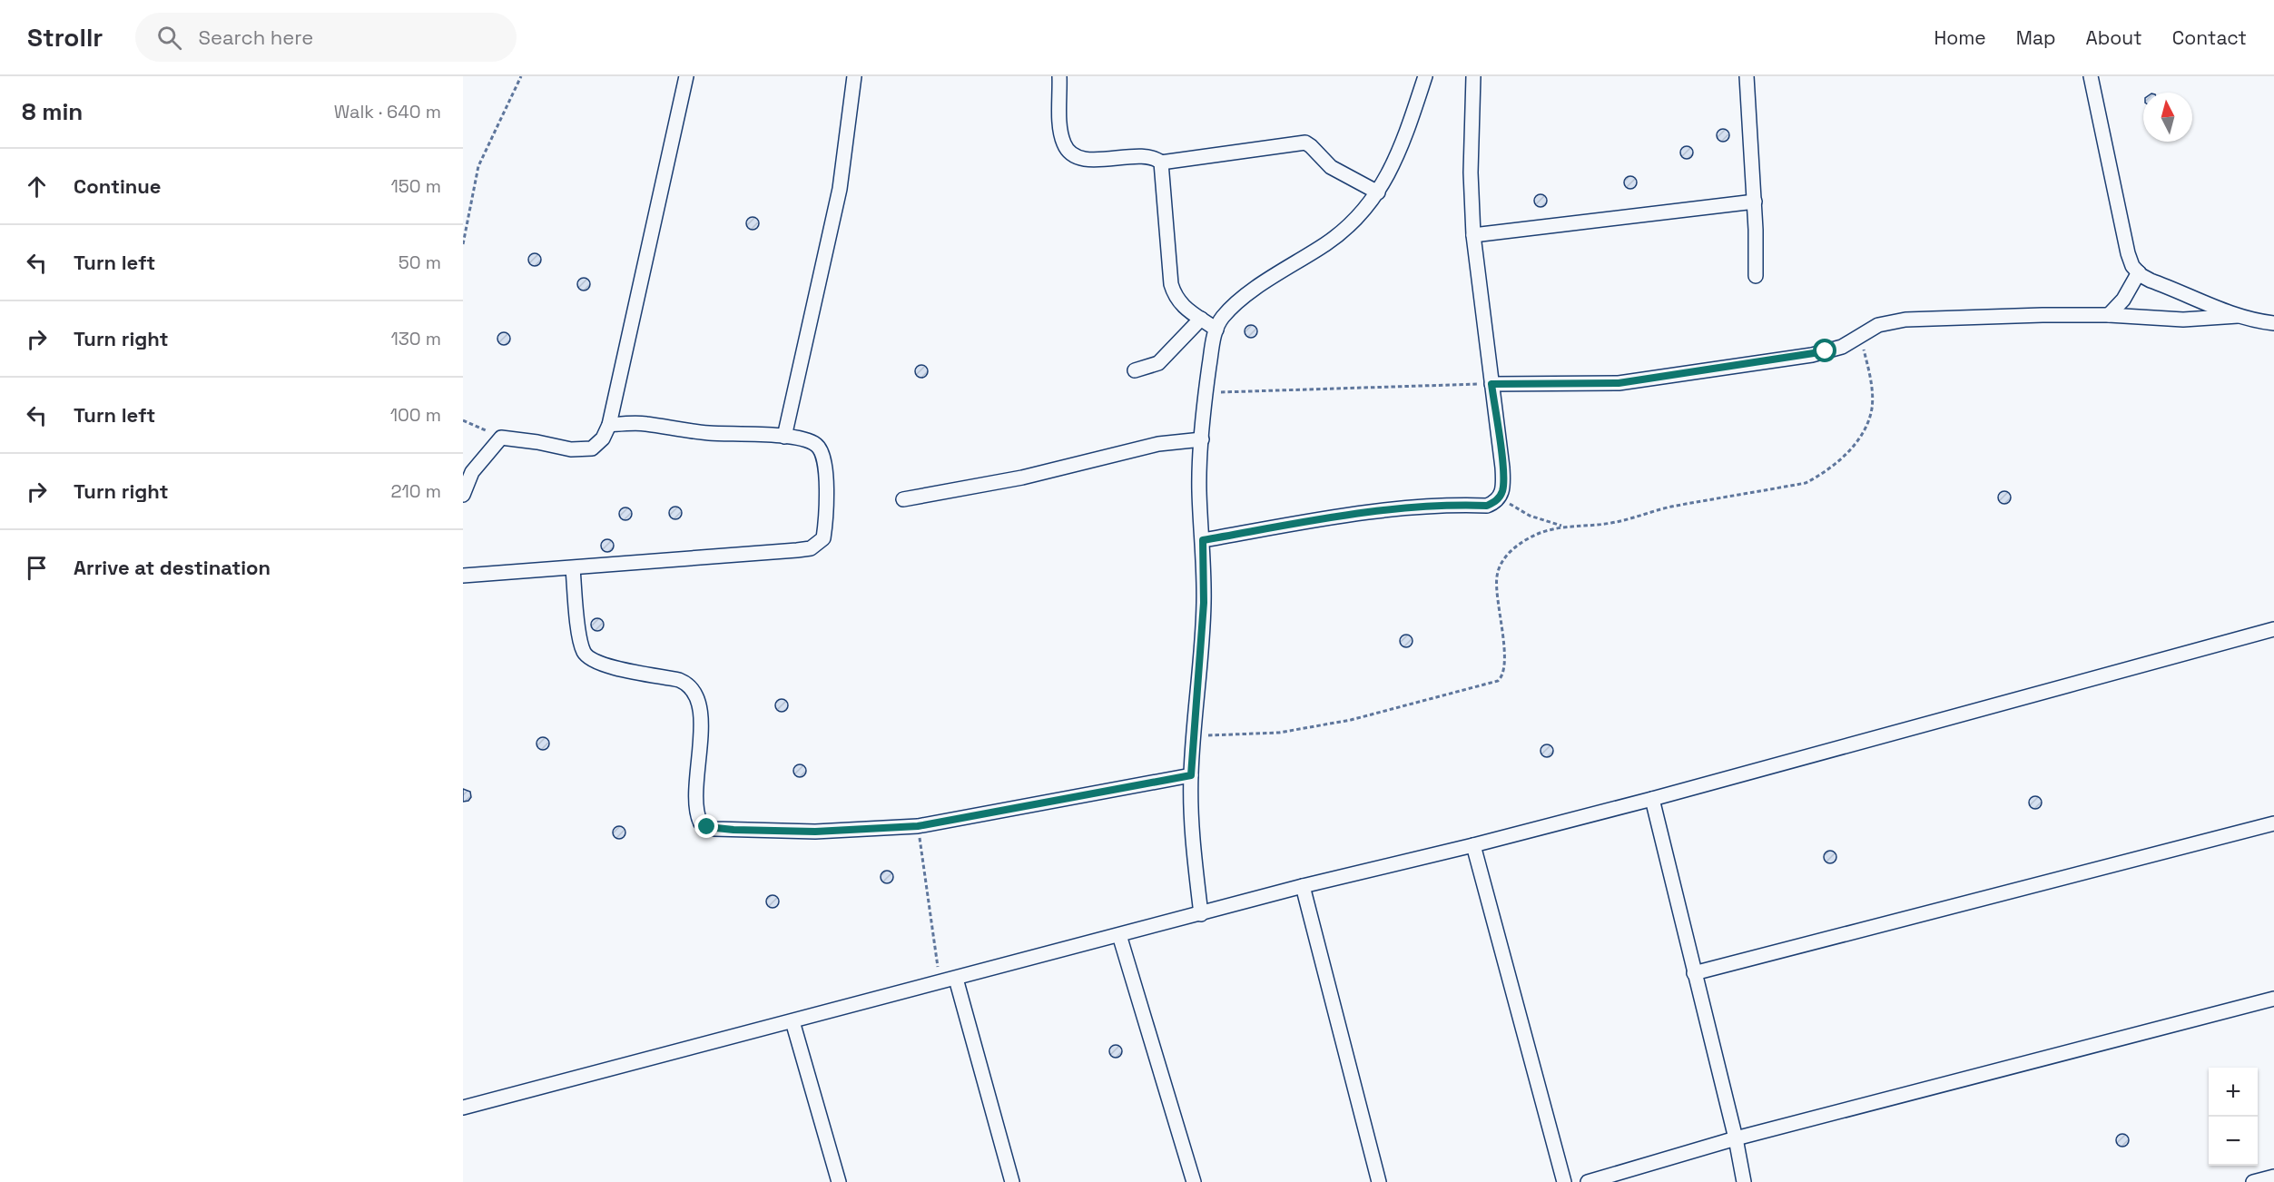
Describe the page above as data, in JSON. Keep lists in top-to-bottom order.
{
  "north": "top",
  "page": {
    "header": "Strollr",
    "search": "Search here",
    "nav": [
      "Home",
      "Map",
      "About",
      "Contact"
    ],
    "heading": ["8 min", "Walk · 640 m"],
    "list": [
      ["Continue", "150 m"],
      ["Turn left", "50 m"],
      ["Turn right", "130 m"],
      ["Turn left", "100 m"],
      ["Turn right", "210 m"],
      "Arrive at destination"
    ],
    "map_buttons": ["+", "−"]
  }
}
